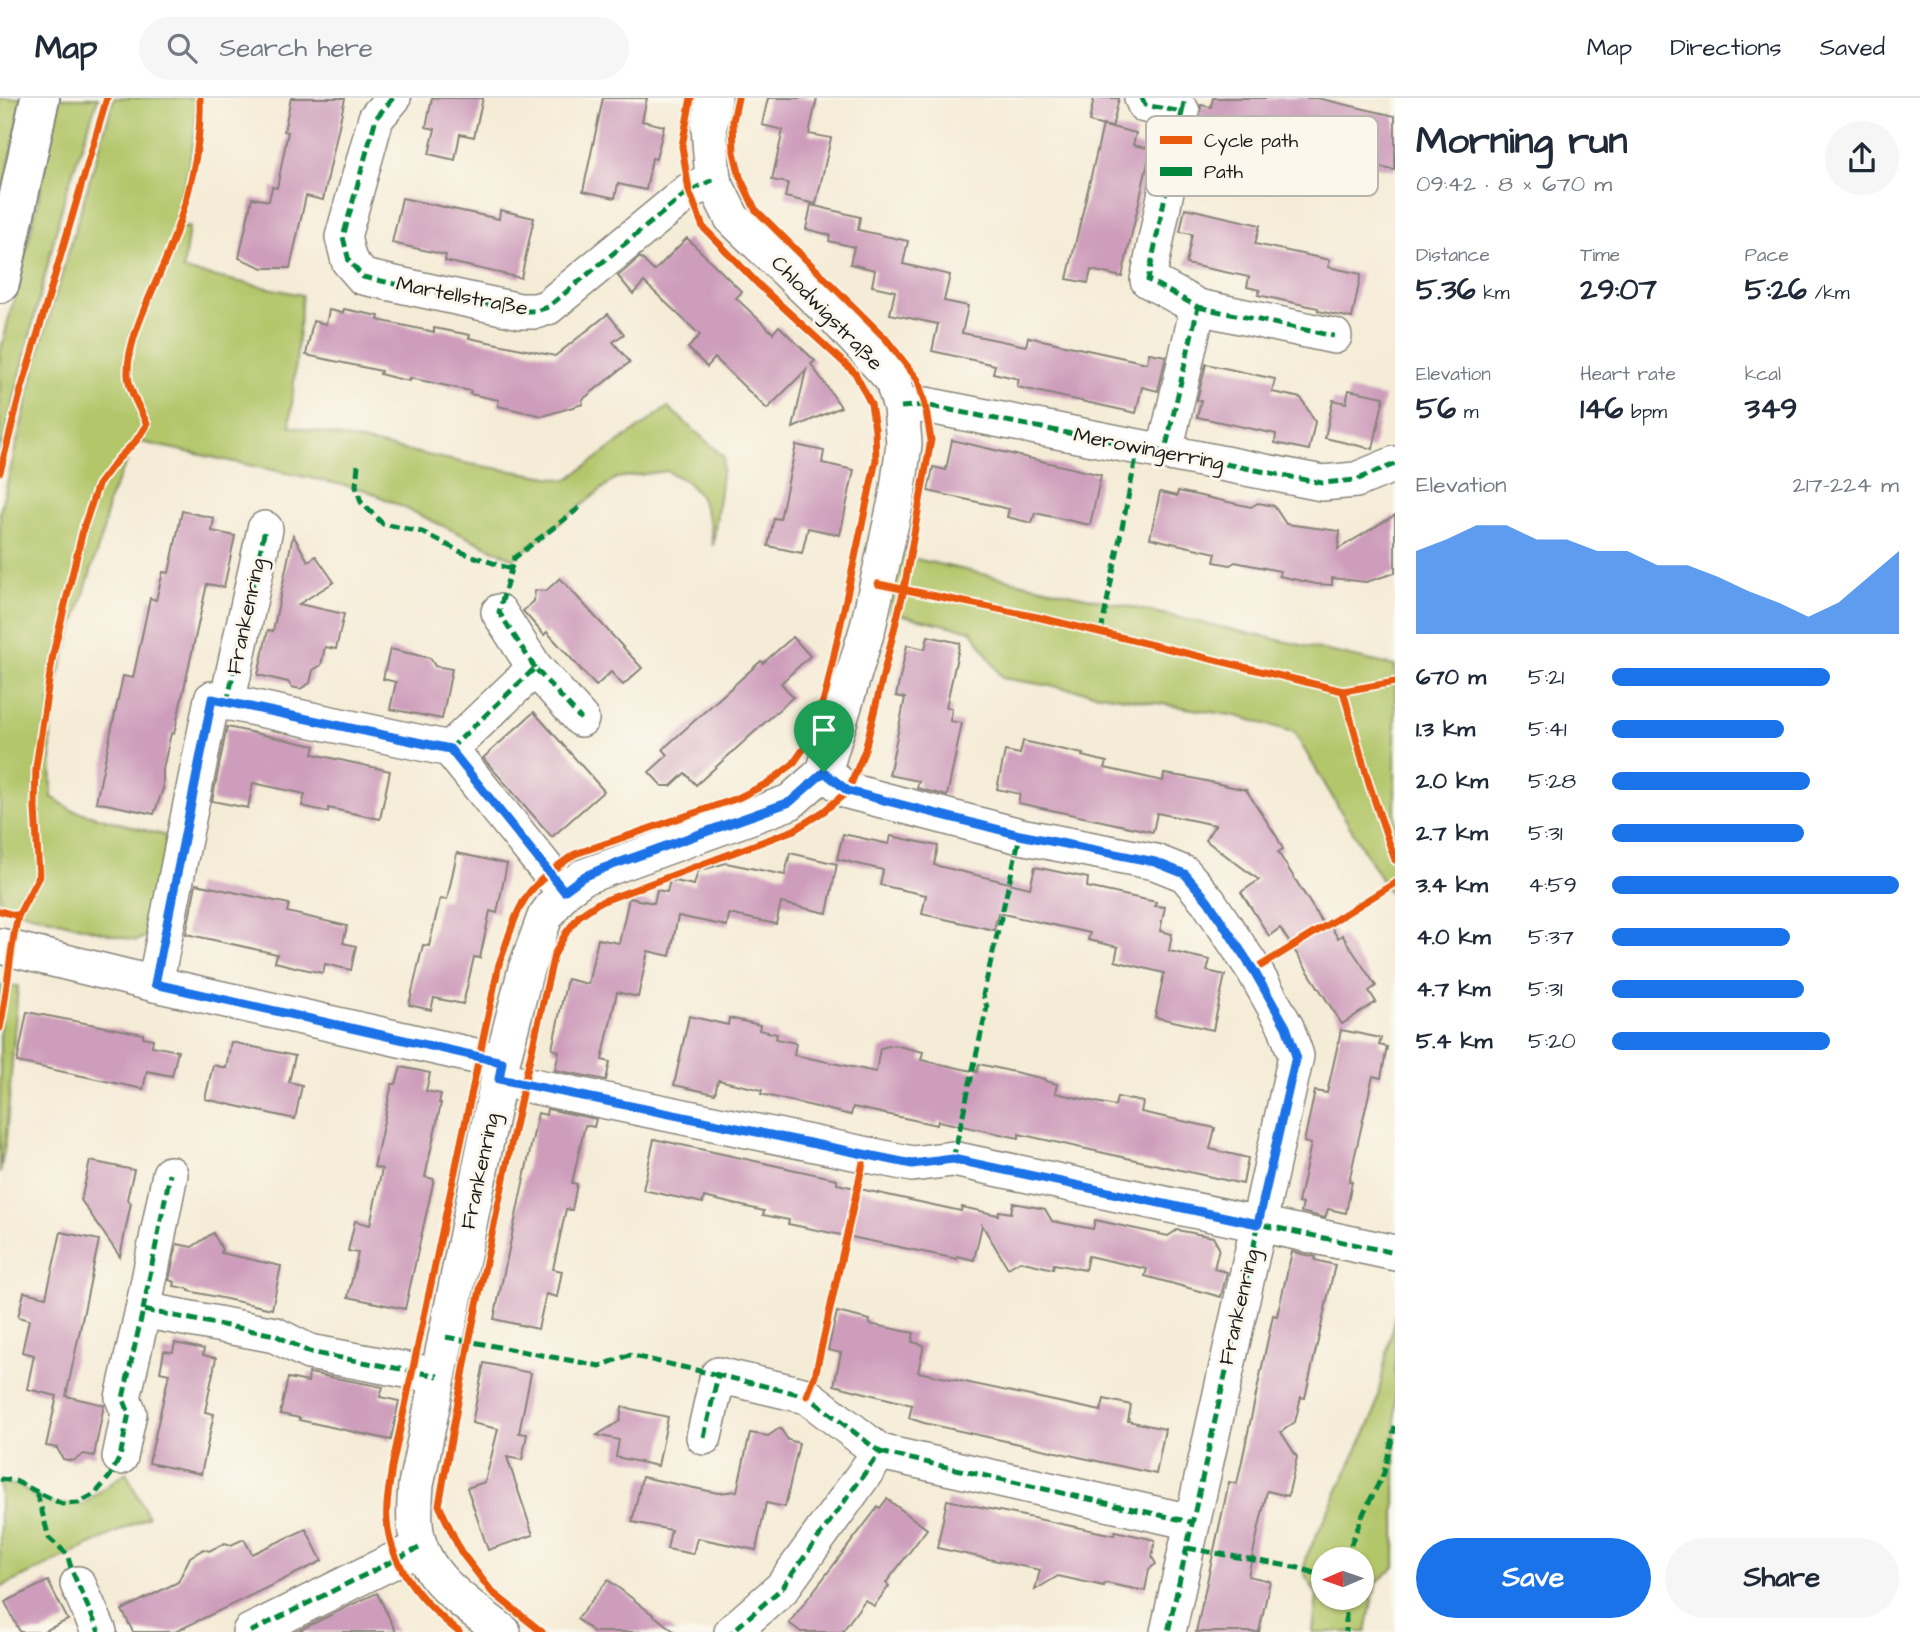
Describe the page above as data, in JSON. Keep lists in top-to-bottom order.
{
  "streets": {
    "street": [
      "Martellstraße",
      "Chlodwigstraße",
      "Merowingerring",
      "Frankenring"
    ]
  },
  "crossings": [
    ["Martellstraße", "Chlodwigstraße"],
    ["Chlodwigstraße", "Merowingerring"],
    ["Chlodwigstraße", "Frankenring"]
  ],
  "legend": ["Cycle path", "Path"],
  "north": "left",
  "page": {
    "header": "Map",
    "search": "Search here",
    "nav": ["Map", "Directions", "Saved"],
    "heading": ["Morning run", "09:42 · 8 × 670 m"],
    "stats": [
      ["Distance", "5.36 km"],
      ["Time", "29:07"],
      ["Pace", "5:26 /km"],
      ["Elevation", "56 m"],
      ["Heart rate", "146 bpm"],
      ["kcal", "349"]
    ],
    "chart": ["Elevation", "217–224 m"],
    "list": [
      {
        "name": "670 m",
        "note": "5:21"
      },
      {
        "name": "1.3 km",
        "note": "5:41"
      },
      {
        "name": "2.0 km",
        "note": "5:28"
      },
      {
        "name": "2.7 km",
        "note": "5:31"
      },
      {
        "name": "3.4 km",
        "note": "4:59"
      },
      {
        "name": "4.0 km",
        "note": "5:37"
      },
      {
        "name": "4.7 km",
        "note": "5:31"
      },
      {
        "name": "5.4 km",
        "note": "5:20"
      }
    ],
    "buttons": ["Save", "Share"]
  }
}
